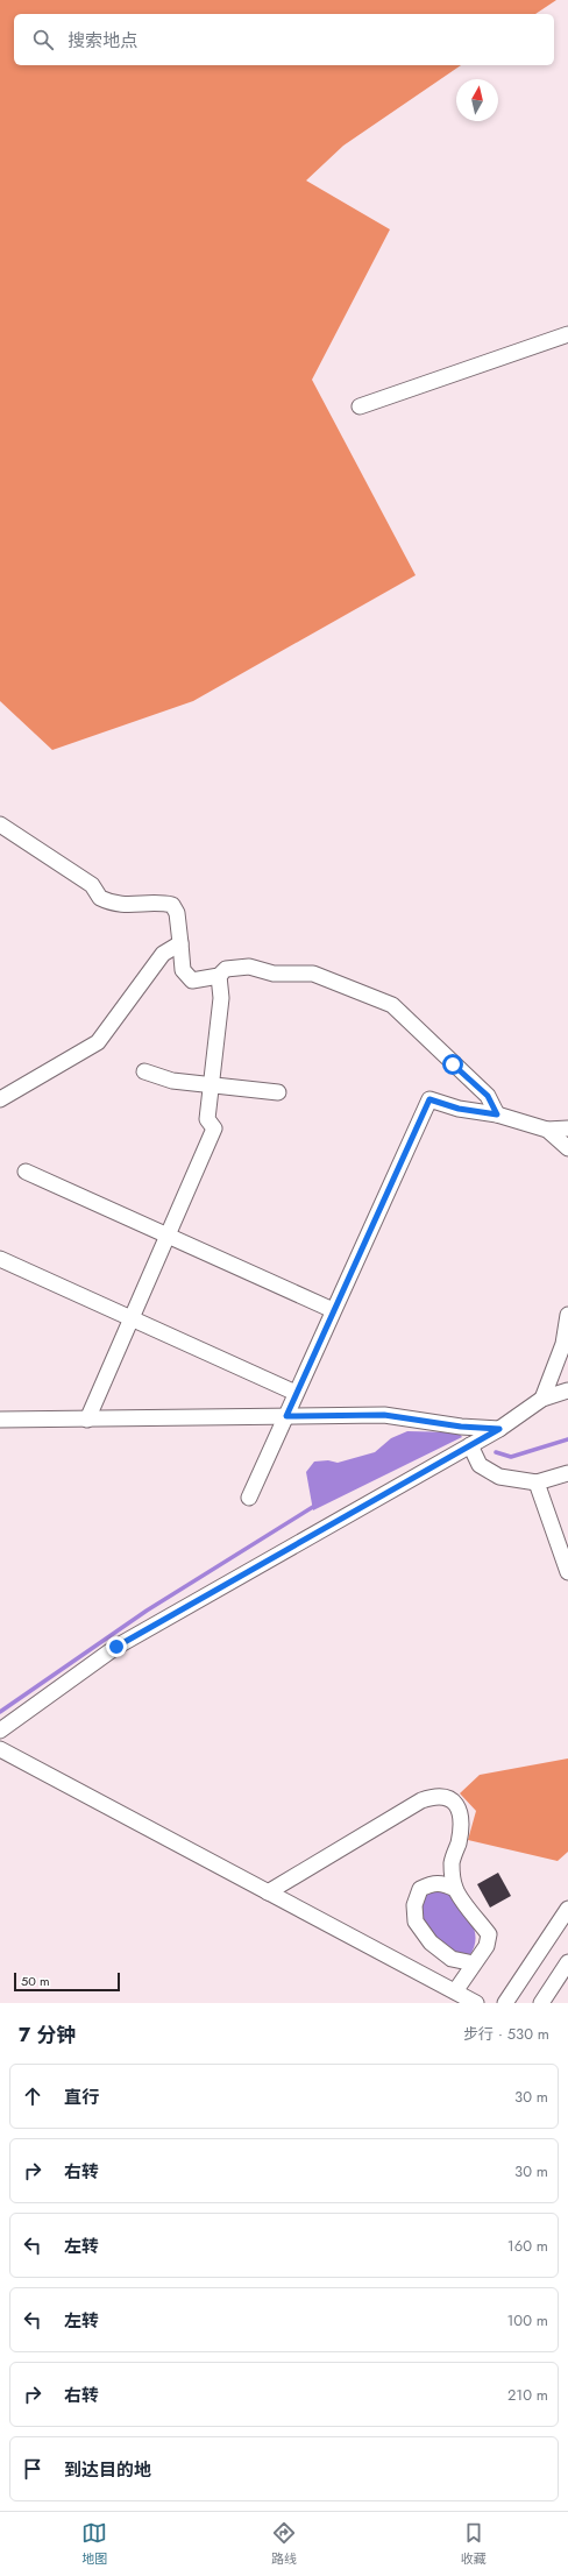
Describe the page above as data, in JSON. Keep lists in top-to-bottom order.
{
  "scale_bar": "50 m",
  "north": "top",
  "page": {
    "search": "搜索地点",
    "scale": "50 m",
    "heading": ["7 分钟", "步行 · 530 m"],
    "list": [
      ["直行", "30 m"],
      ["右转", "30 m"],
      ["左转", "160 m"],
      ["左转", "100 m"],
      ["右转", "210 m"],
      "到达目的地"
    ],
    "nav": ["地图", "路线", "收藏"]
  }
}
